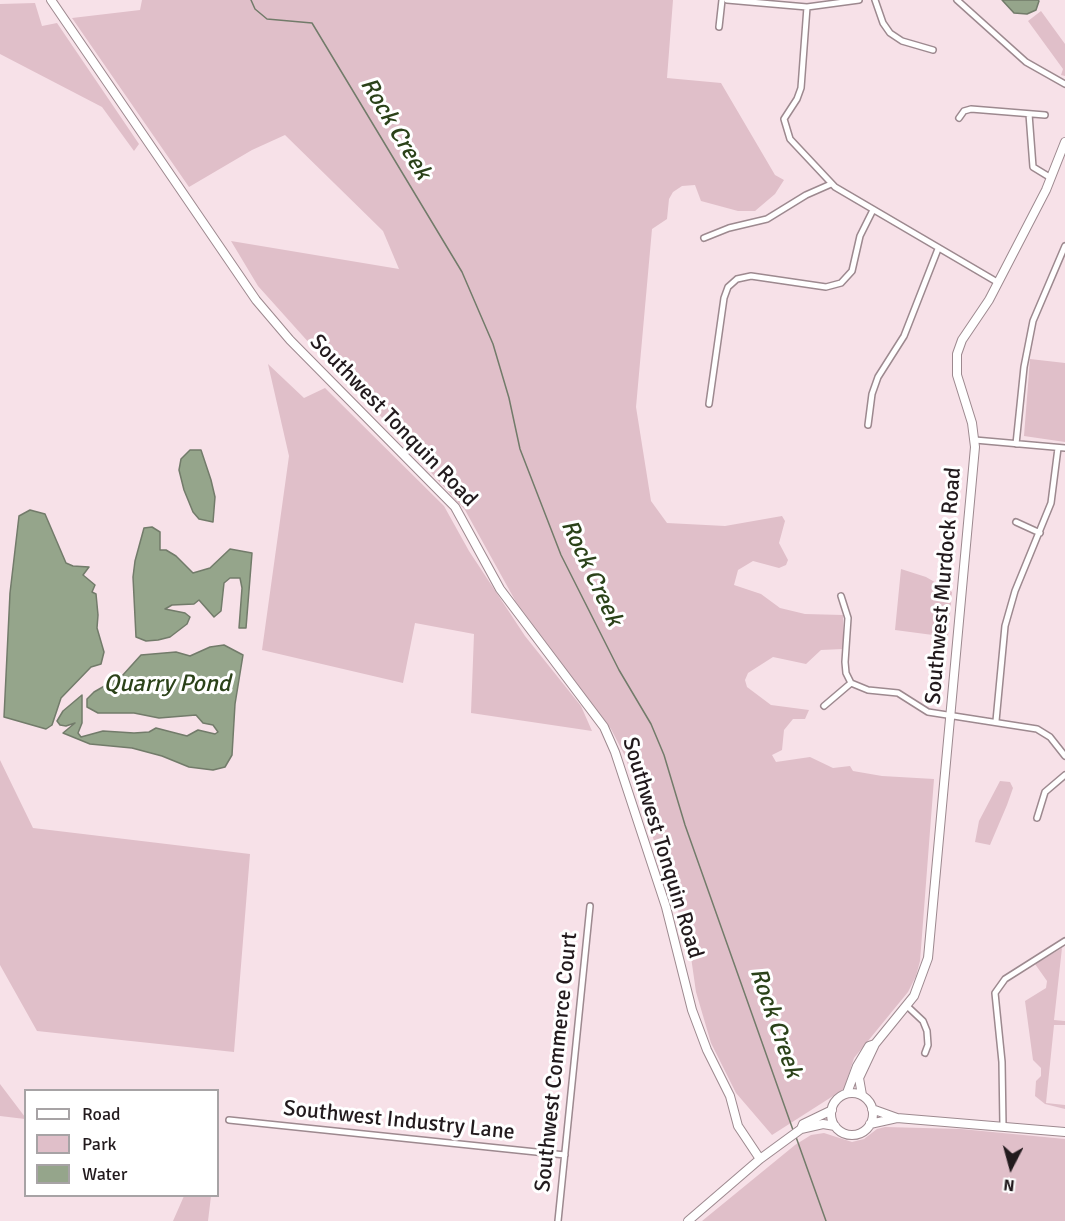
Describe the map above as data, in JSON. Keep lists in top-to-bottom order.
{
  "streets": {
    "main road": ["Southwest Tonquin Road", "Southwest Murdock Road"],
    "street": ["Southwest Commerce Court", "Southwest Industry Lane"]
  },
  "crossings": [
    ["Southwest Commerce Court", "Southwest Industry Lane"]
  ],
  "water": ["Rock Creek", "Quarry Pond"],
  "legend": ["Road", "Park", "Water"],
  "north": "bottom"
}
